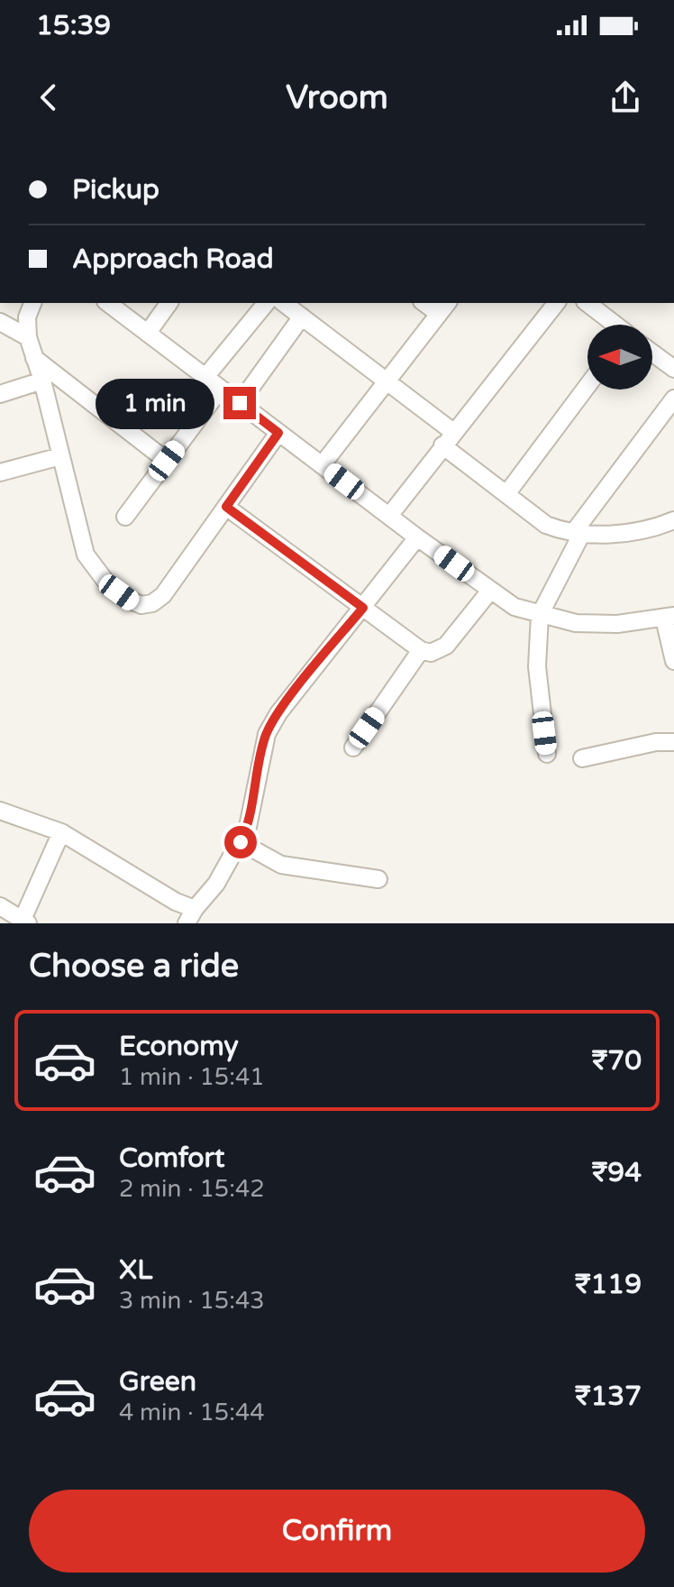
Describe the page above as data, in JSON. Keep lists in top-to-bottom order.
{
  "north": "left",
  "page": {
    "status": "15:39",
    "header": "Vroom",
    "banner": ["Pickup", "Approach Road"],
    "bubble": "1 min",
    "heading": "Choose a ride",
    "list": [
      {
        "name": "Economy",
        "note": "1 min · 15:41",
        "value": "₹70"
      },
      {
        "name": "Comfort",
        "note": "2 min · 15:42",
        "value": "₹94"
      },
      {
        "name": "XL",
        "note": "3 min · 15:43",
        "value": "₹119"
      },
      {
        "name": "Green",
        "note": "4 min · 15:44",
        "value": "₹137"
      }
    ],
    "buttons": "Confirm"
  }
}
